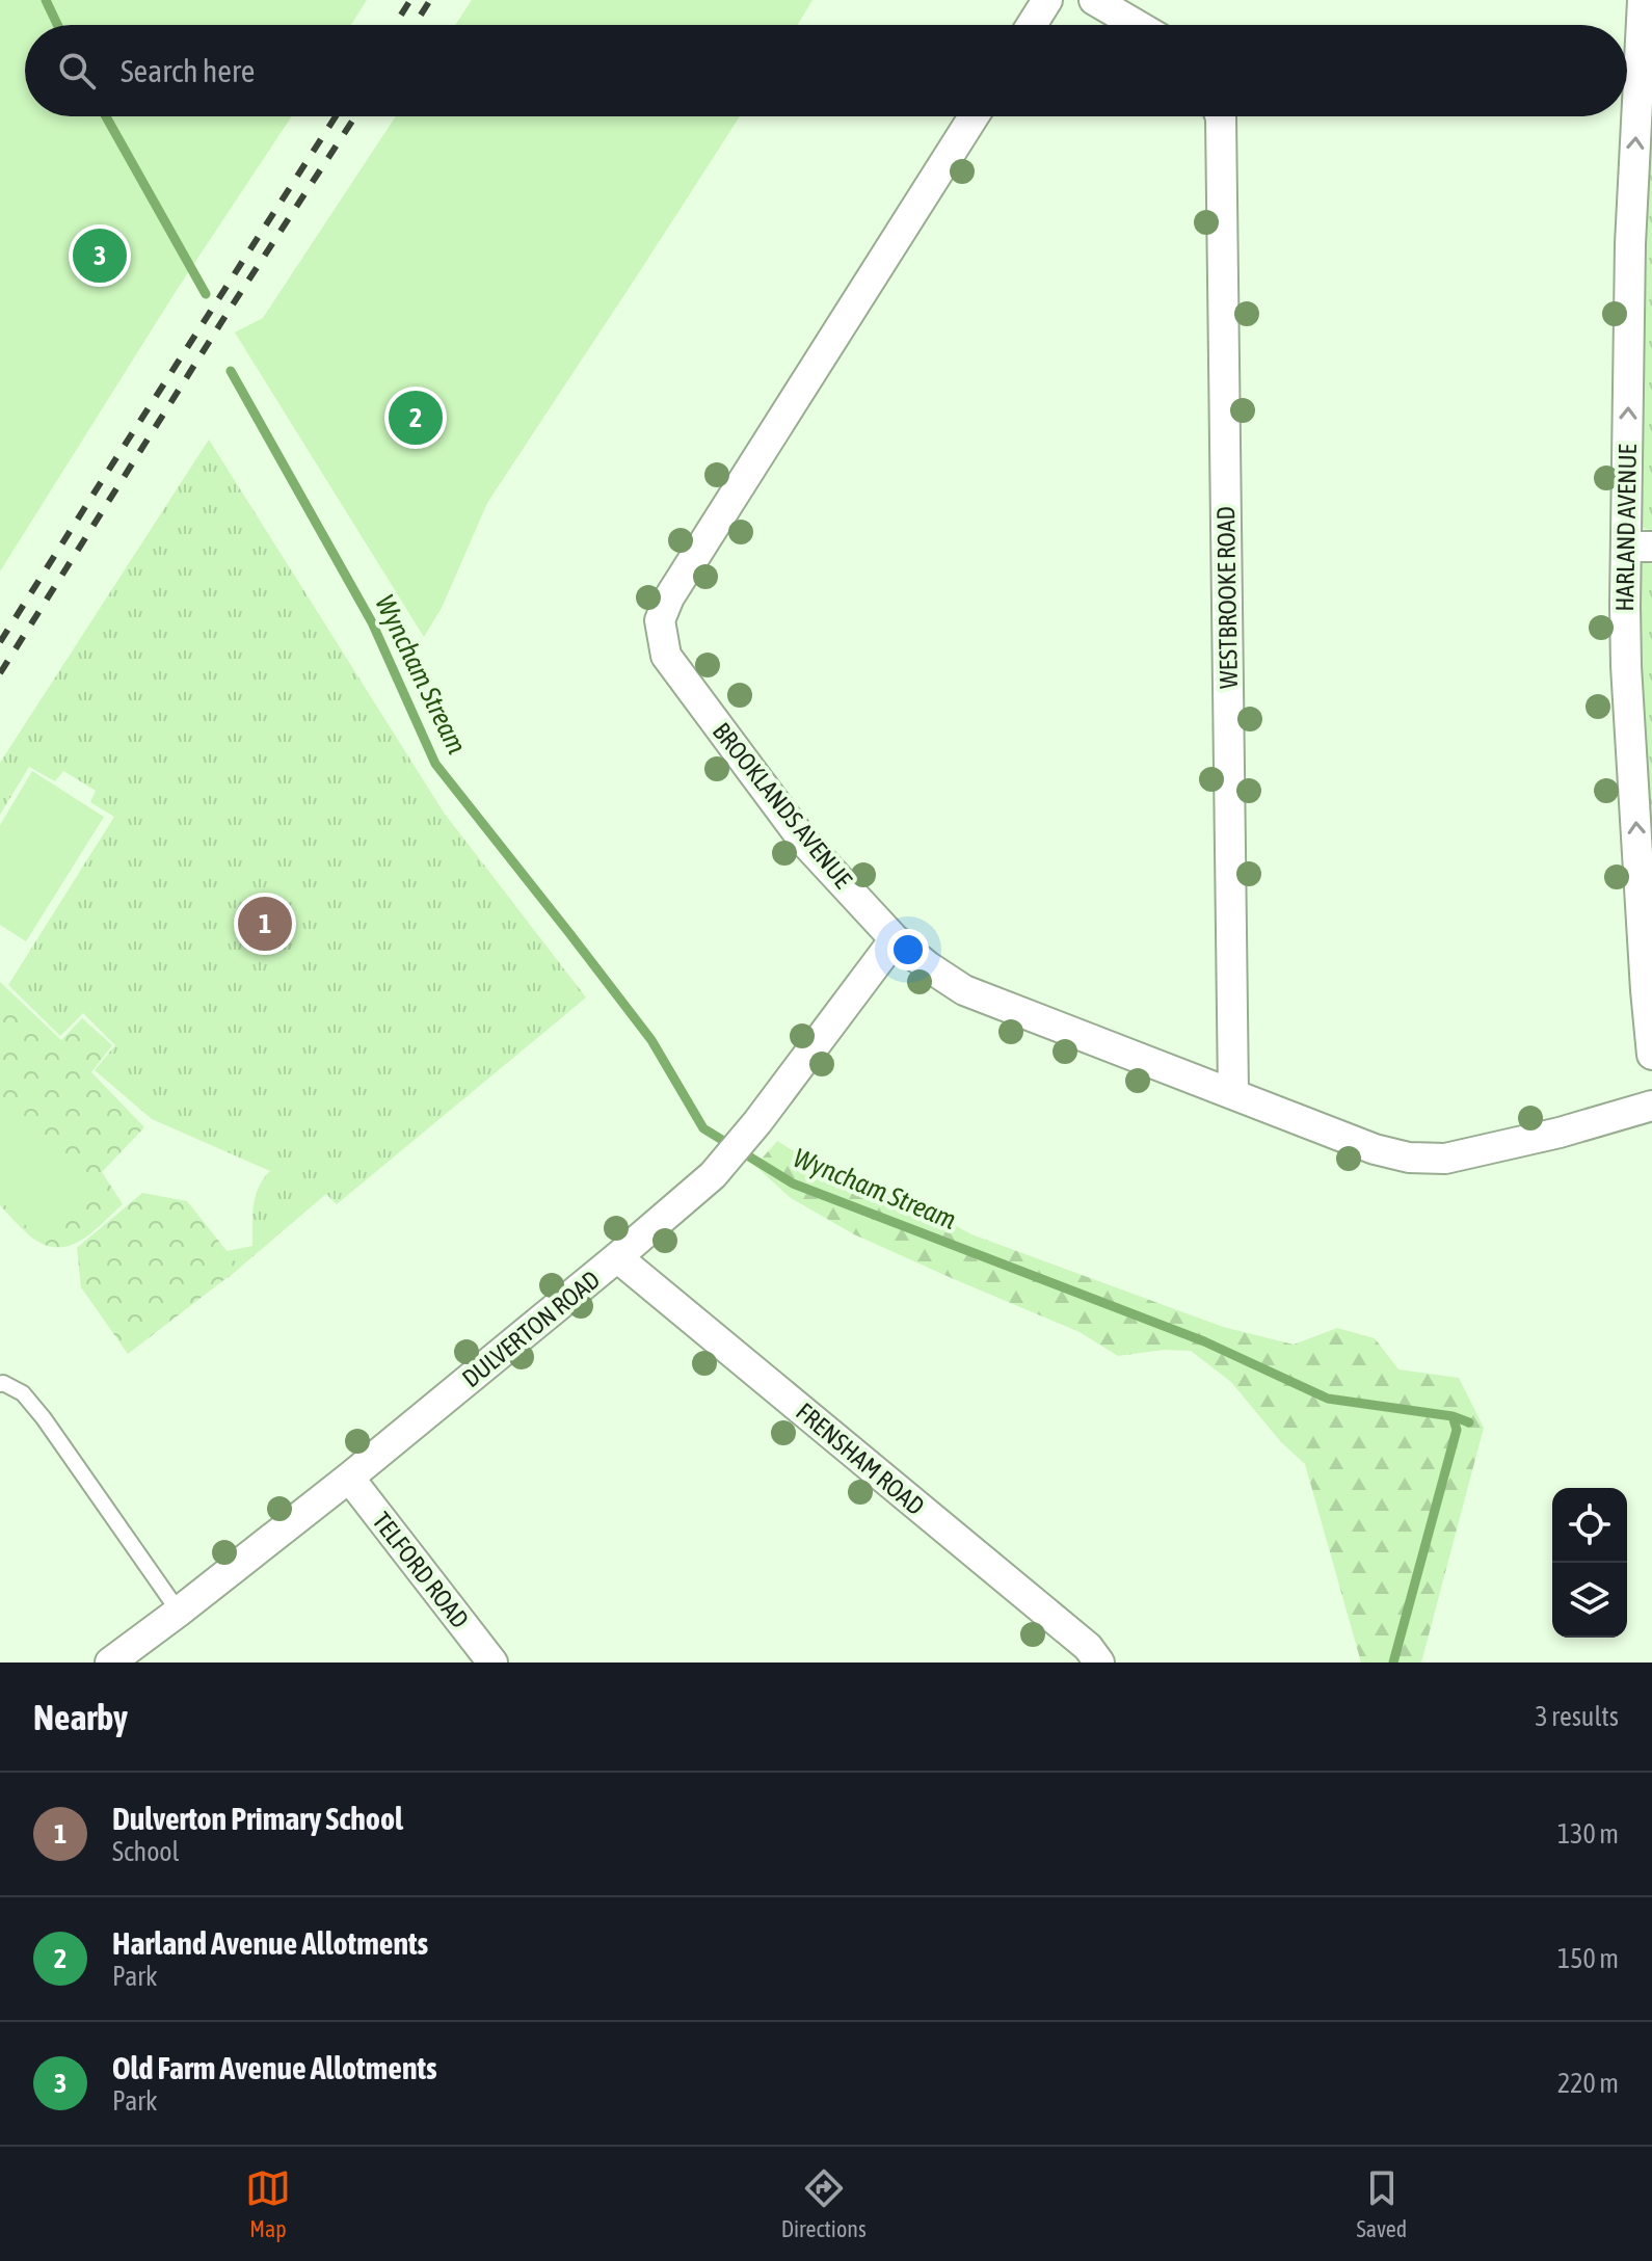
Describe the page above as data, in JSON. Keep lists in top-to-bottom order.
{
  "streets": {
    "street": [
      "HARLAND AVENUE",
      "WESTBROOKE ROAD",
      "BROOKLANDS AVENUE",
      "DULVERTON ROAD",
      "FRENSHAM ROAD",
      "TELFORD ROAD"
    ]
  },
  "crossings": [
    ["WESTBROOKE ROAD", "BROOKLANDS AVENUE"],
    ["BROOKLANDS AVENUE", "DULVERTON ROAD"],
    ["DULVERTON ROAD", "FRENSHAM ROAD"],
    ["DULVERTON ROAD", "TELFORD ROAD"]
  ],
  "one_way": ["HARLAND AVENUE"],
  "water": ["Wyncham Stream"],
  "page": {
    "search": "Search here",
    "pins": ["3", "2", "1"],
    "heading": ["Nearby", "3 results"],
    "list": [
      {
        "mark": "1",
        "name": "Dulverton Primary School",
        "note": "School",
        "value": "130 m"
      },
      {
        "mark": "2",
        "name": "Harland Avenue Allotments",
        "note": "Park",
        "value": "150 m"
      },
      {
        "mark": "3",
        "name": "Old Farm Avenue Allotments",
        "note": "Park",
        "value": "220 m"
      }
    ],
    "nav": ["Map", "Directions", "Saved"]
  }
}
